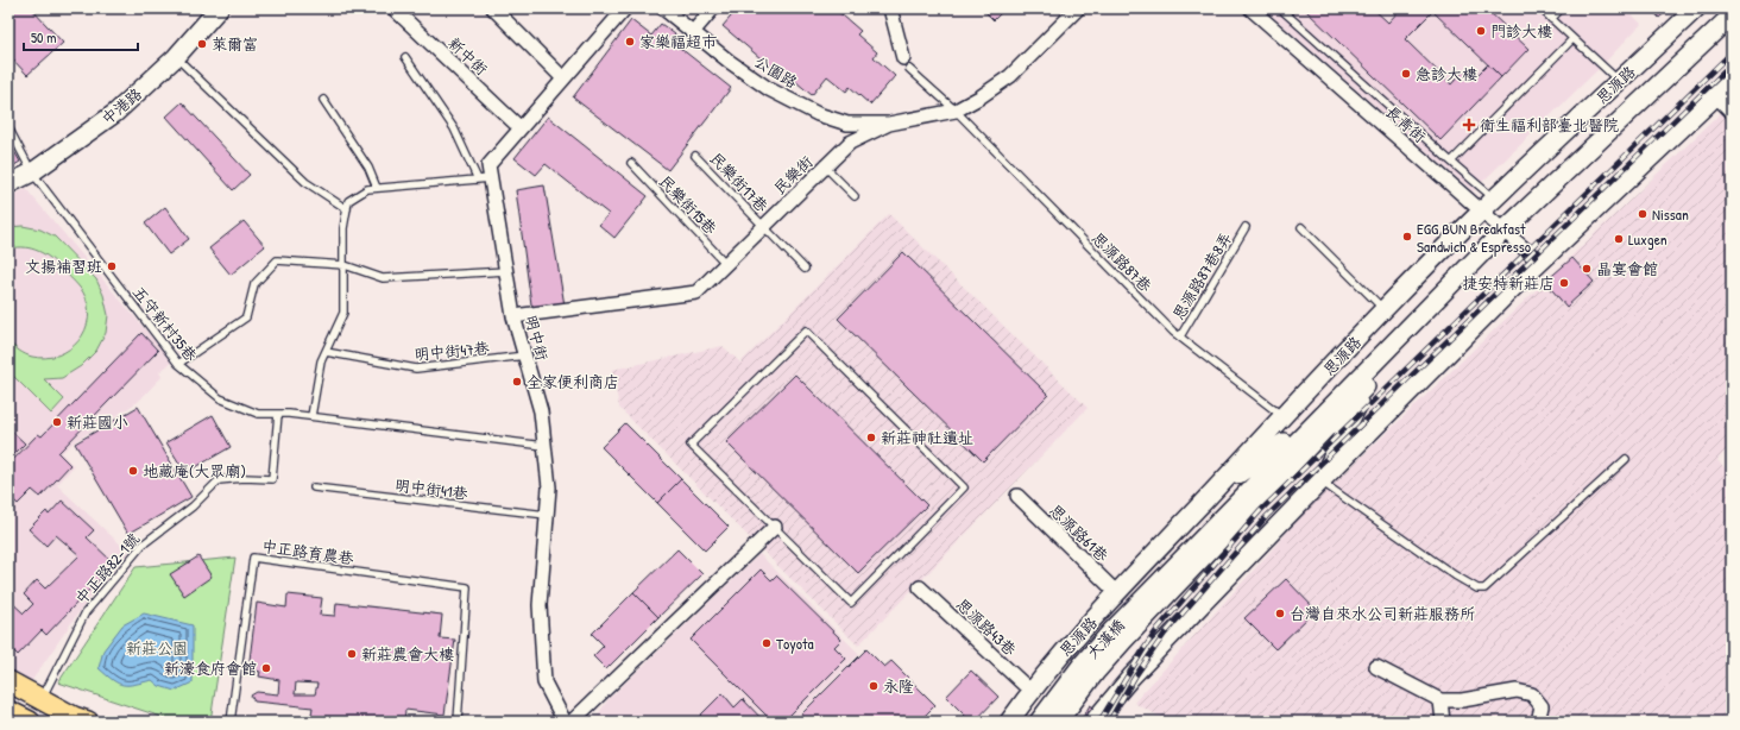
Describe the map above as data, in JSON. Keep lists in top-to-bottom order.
{
  "streets": {
    "main road": ["思源路", "中港路", "大漢橋"],
    "street": [
      "新中街",
      "公園路",
      "長青街",
      "民樂街",
      "明中街",
      "思源路61巷",
      "思源路43巷"
    ],
    "lane": [
      "民樂街17巷",
      "民樂街15巷",
      "思源路87巷",
      "思源路87巷8弄",
      "五守新村35巷",
      "明中街47巷",
      "明中街41巷",
      "中正路育農巷",
      "中正路82-1號"
    ]
  },
  "crossings": [
    ["新中街", "明中街"],
    ["公園路", "民樂街"],
    ["思源路", "長青街"],
    ["思源路", "思源路87巷"],
    ["思源路", "思源路61巷"],
    ["思源路", "思源路43巷"],
    ["思源路", "大漢橋"],
    ["中港路", "五守新村35巷"],
    ["民樂街", "民樂街17巷"],
    ["民樂街", "民樂街15巷"],
    ["民樂街", "思源路87巷"],
    ["民樂街", "明中街"],
    ["思源路87巷", "思源路87巷8弄"],
    ["五守新村35巷", "明中街"],
    ["五守新村35巷", "中正路82-1號"],
    ["明中街", "明中街47巷"],
    ["明中街", "明中街41巷"]
  ],
  "parks": ["新莊公園"],
  "places": {
    "other": [
      "門診大樓",
      "家樂福超市",
      "萊爾富",
      "急診大樓",
      "Nissan",
      "EGG BUN Breakfast Sandwich & Espresso",
      "Luxgen",
      "文揚補習班",
      "晶宴會館",
      "捷安特新莊店",
      "全家便利商店",
      "新莊國小",
      "新莊神社遺址",
      "地藏庵(大眾廟)",
      "台灣自來水公司新莊服務所",
      "Toyota",
      "新莊農會大樓",
      "新濠食府會館",
      "永隆"
    ],
    "health": ["衛生福利部臺北醫院"]
  },
  "scale_bar": "50 m"
}
